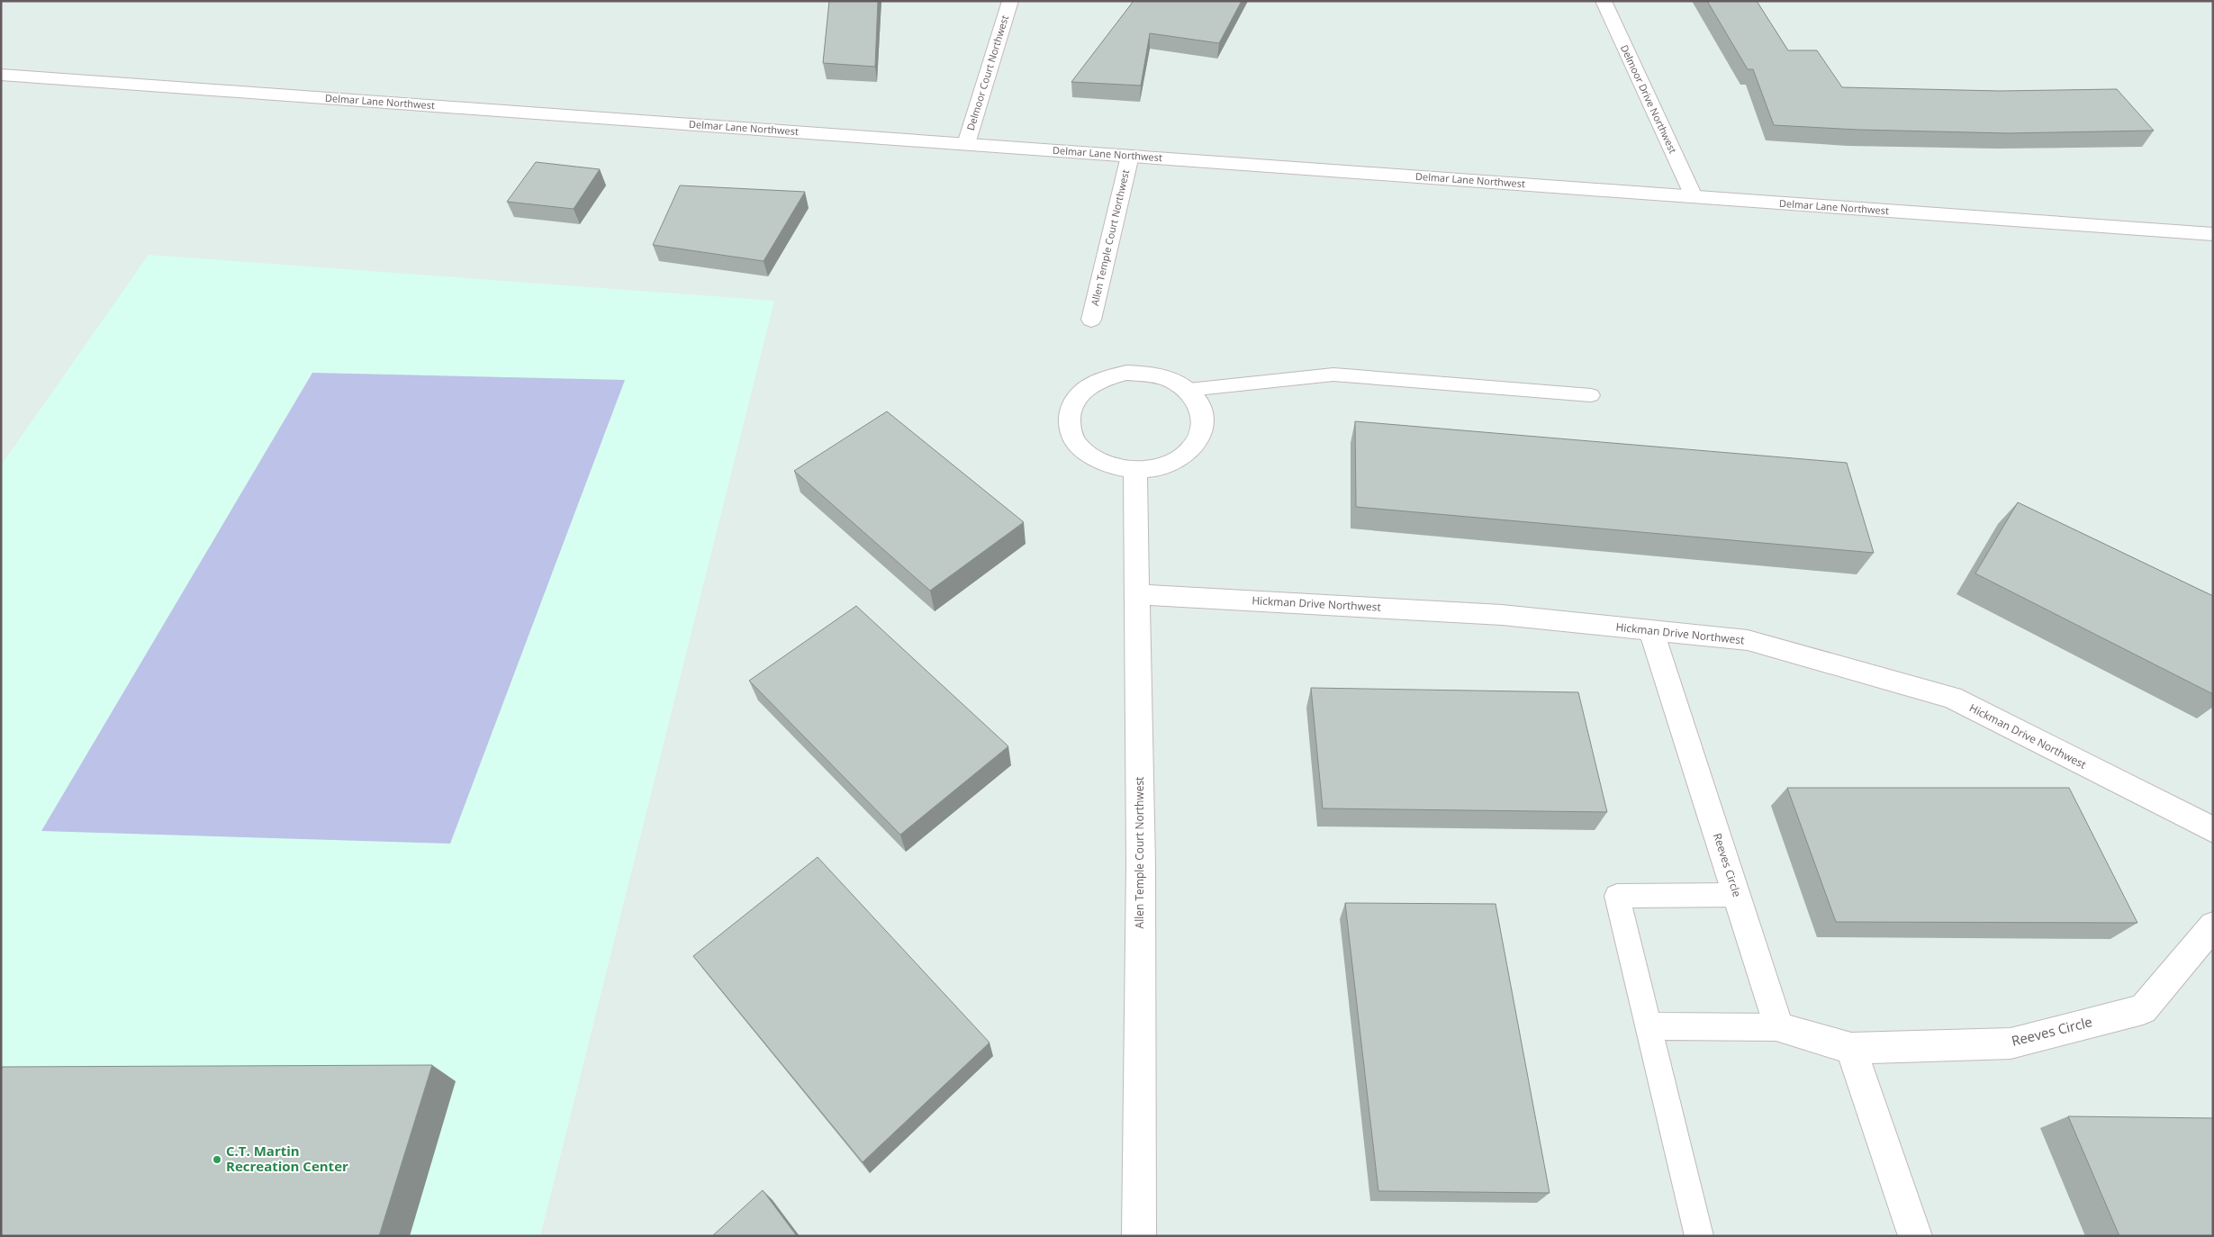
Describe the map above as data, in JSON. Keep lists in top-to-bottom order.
{
  "streets": {
    "street": [
      "Delmoor Court Northwest",
      "Delmoor Drive Northwest",
      "Delmar Lane Northwest",
      "Allen Temple Court Northwest",
      "Hickman Drive Northwest",
      "Reeves Circle"
    ]
  },
  "crossings": [
    ["Delmoor Court Northwest", "Delmar Lane Northwest"],
    ["Delmoor Drive Northwest", "Delmar Lane Northwest"],
    ["Delmar Lane Northwest", "Allen Temple Court Northwest"],
    ["Allen Temple Court Northwest", "Hickman Drive Northwest"],
    ["Hickman Drive Northwest", "Reeves Circle"]
  ],
  "places": ["C.T. Martin Recreation Center"]
}
